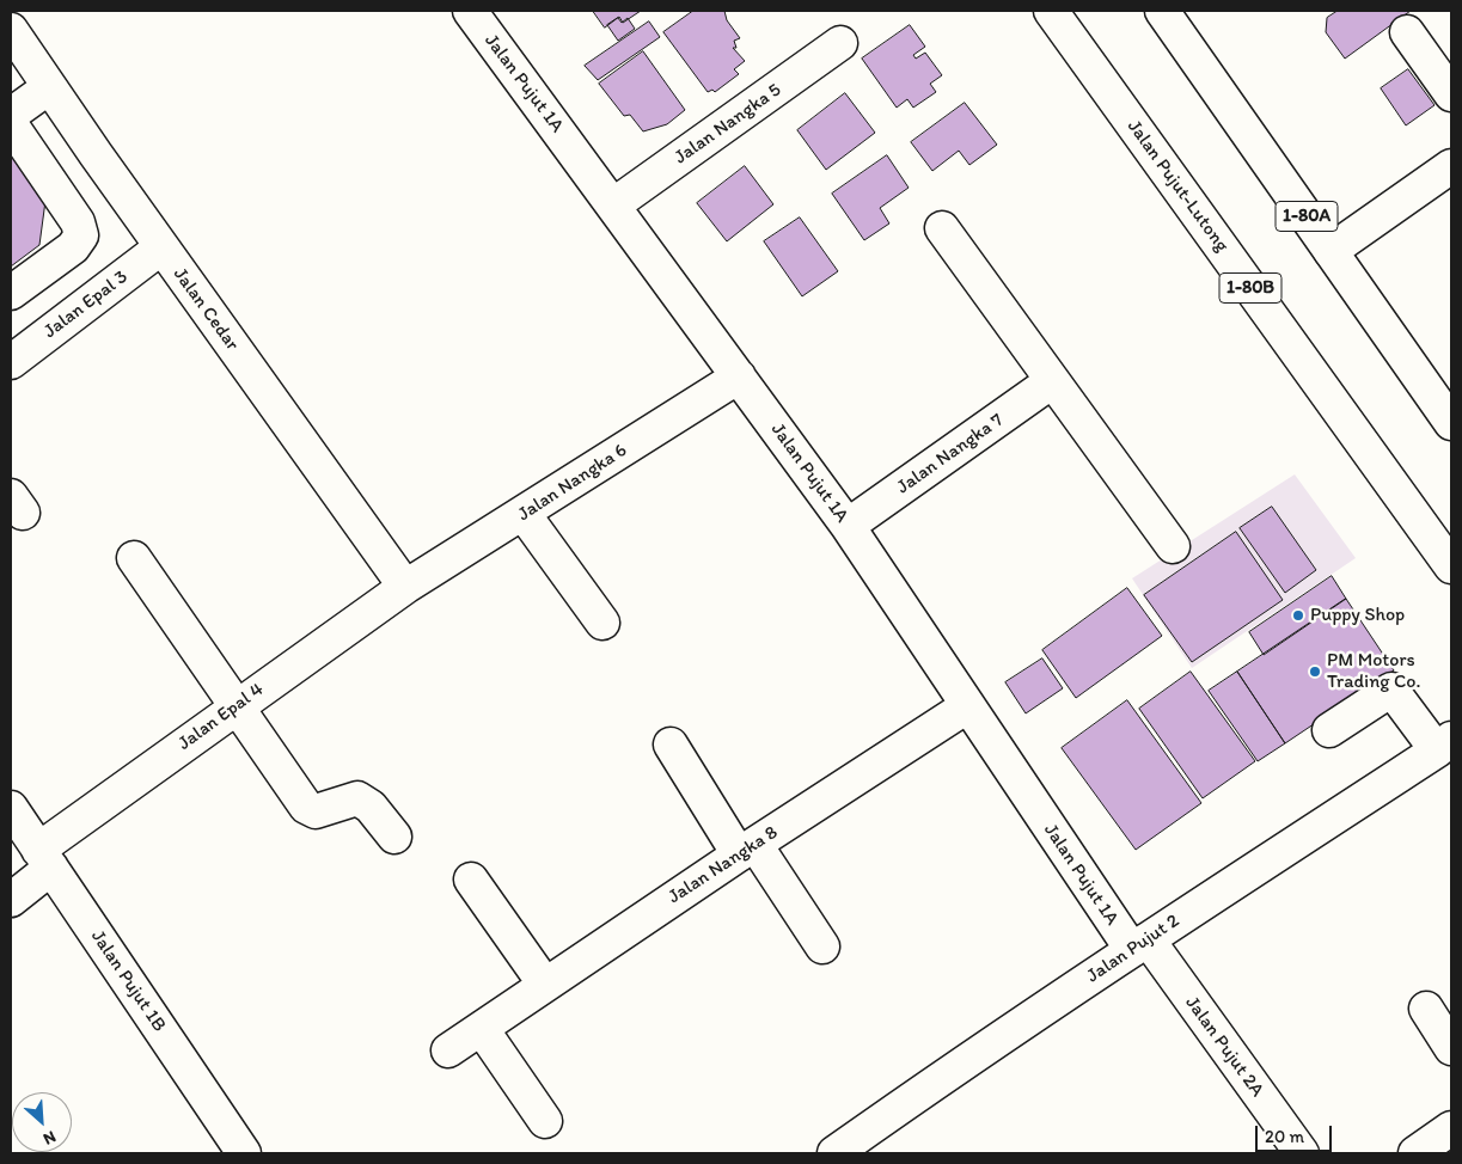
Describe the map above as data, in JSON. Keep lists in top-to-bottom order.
{
  "streets": {
    "main road": [
      "Jalan Pujut 1A",
      "Jalan Nangka 5",
      "Jalan Pujut-Lutong",
      "1-80A",
      "1-80B",
      "Jalan Epal 3",
      "Jalan Cedar",
      "Jalan Nangka 7",
      "Jalan Nangka 6",
      "Jalan Epal 4",
      "Jalan Nangka 8",
      "Jalan Pujut 2",
      "Jalan Pujut 1B",
      "Jalan Pujut 2A"
    ]
  },
  "crossings": [
    ["Jalan Pujut 1A", "Jalan Nangka 5"],
    ["Jalan Pujut 1A", "Jalan Nangka 7"],
    ["Jalan Pujut 1A", "Jalan Nangka 6"],
    ["Jalan Pujut 1A", "Jalan Nangka 8"],
    ["Jalan Pujut 1A", "Jalan Pujut 2"],
    ["Jalan Pujut 1A", "Jalan Pujut 2A"],
    ["Jalan Epal 3", "Jalan Cedar"],
    ["Jalan Cedar", "Jalan Nangka 6"],
    ["Jalan Cedar", "Jalan Epal 4"],
    ["Jalan Nangka 6", "Jalan Epal 4"],
    ["Jalan Epal 4", "Jalan Pujut 1B"],
    ["Jalan Pujut 2", "Jalan Pujut 2A"]
  ],
  "places": ["Puppy Shop", "PM Motors Trading Co."],
  "scale_bar": "20 m",
  "north": "bottom right"
}
